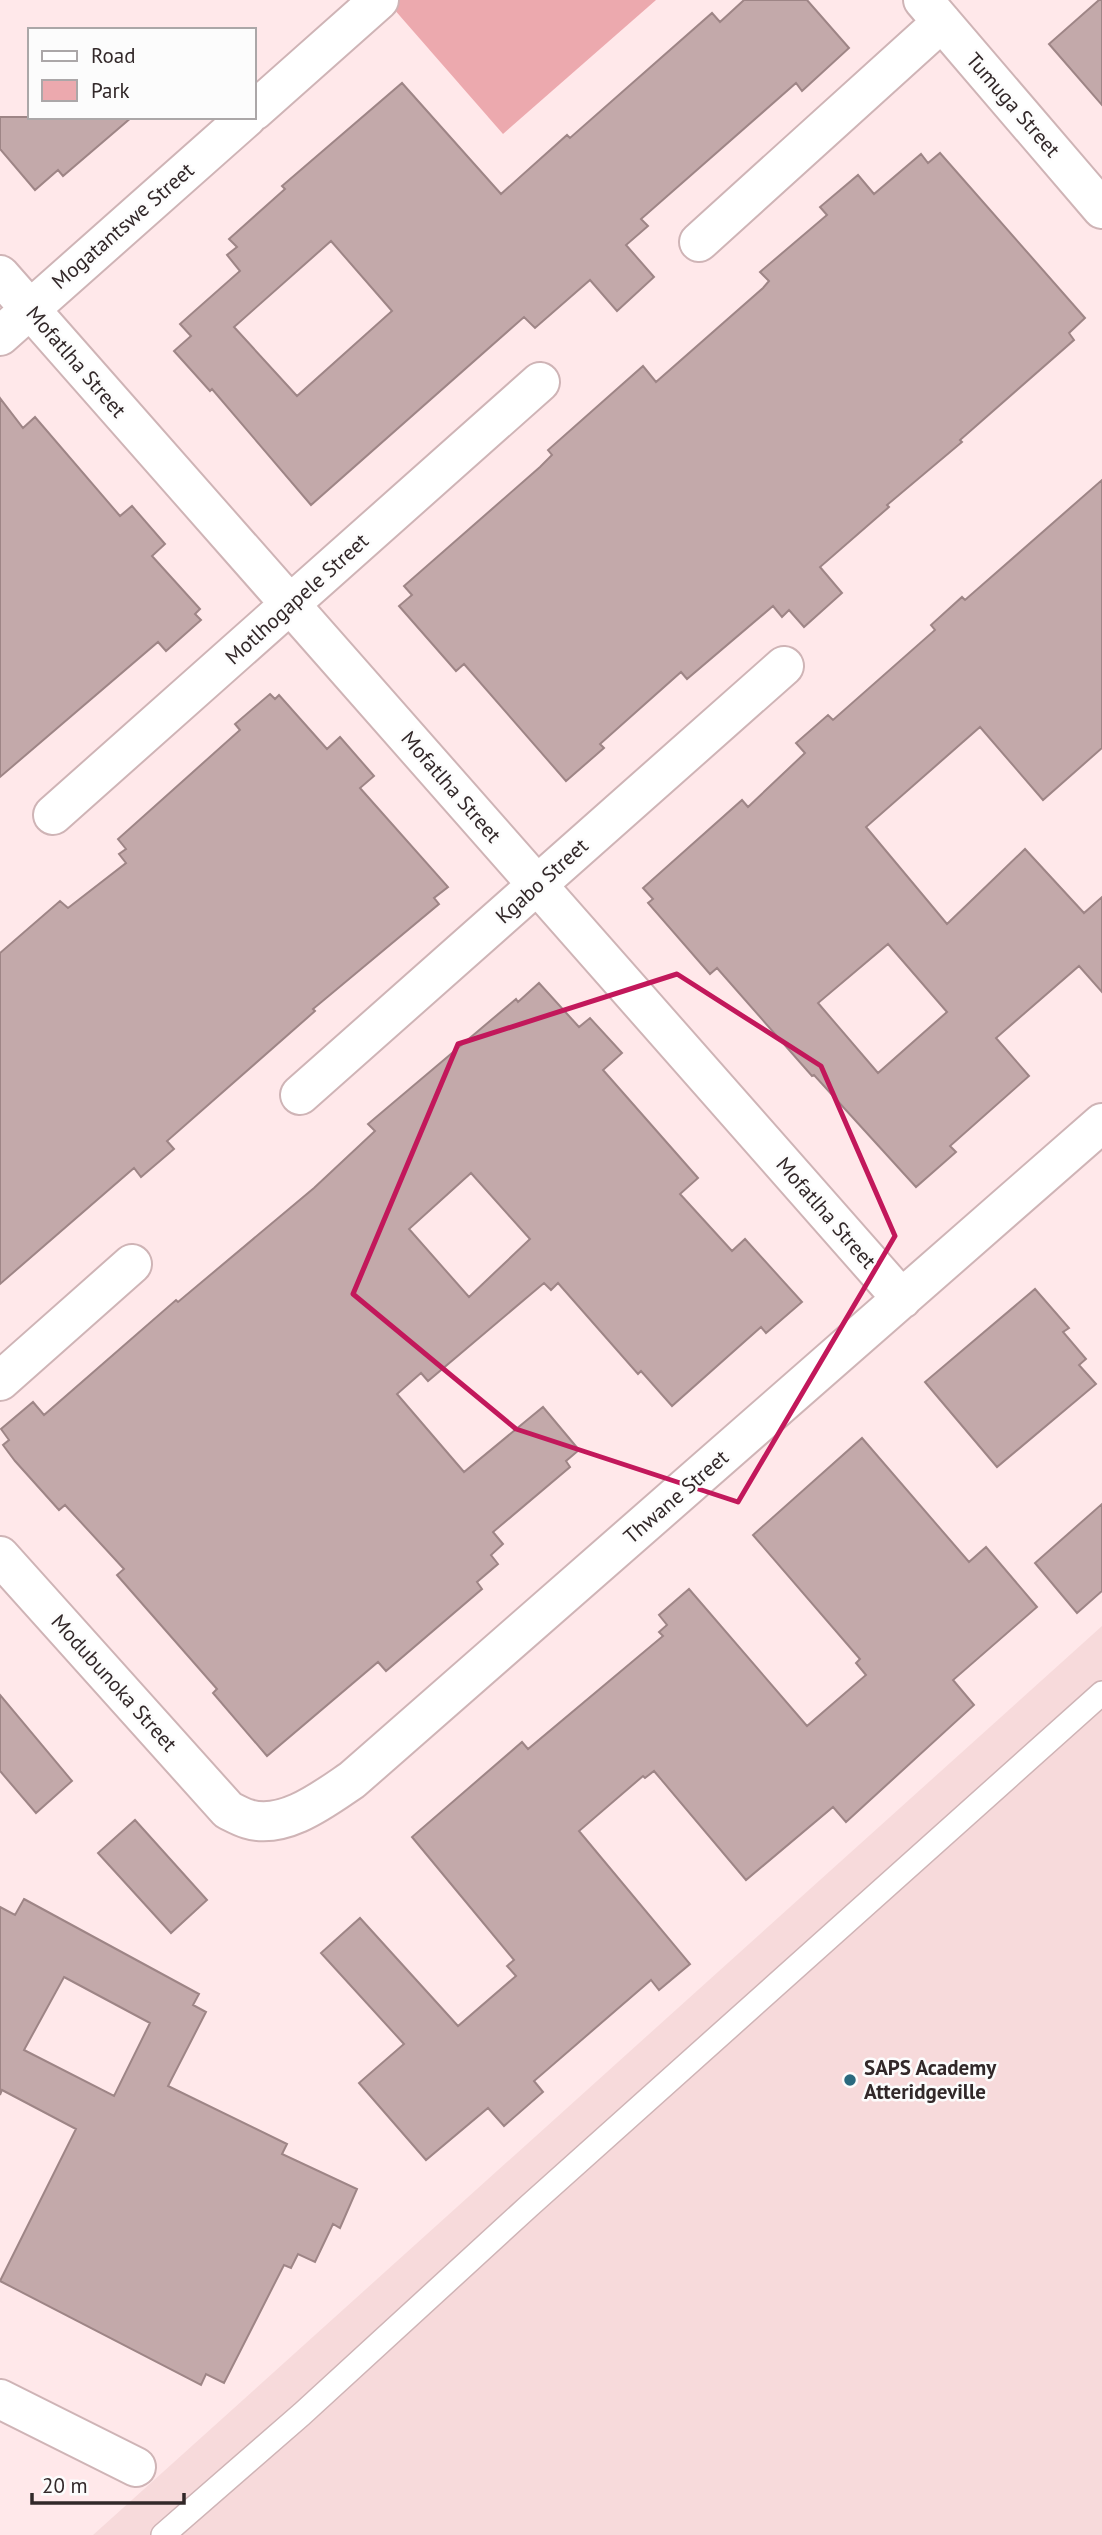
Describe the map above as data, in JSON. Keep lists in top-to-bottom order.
{
  "streets": {
    "street": [
      "Tumuga Street",
      "Mogatantswe Street",
      "Mofatlha Street",
      "Motlhogapele Street",
      "Kgabo Street",
      "Thwane Street",
      "Modubunoka Street"
    ]
  },
  "crossings": [
    ["Mogatantswe Street", "Mofatlha Street"],
    ["Mofatlha Street", "Motlhogapele Street"],
    ["Mofatlha Street", "Kgabo Street"],
    ["Mofatlha Street", "Thwane Street"],
    ["Thwane Street", "Modubunoka Street"]
  ],
  "places": ["SAPS Academy Atteridgeville"],
  "legend": ["Road", "Park"],
  "scale_bar": "20 m"
}
